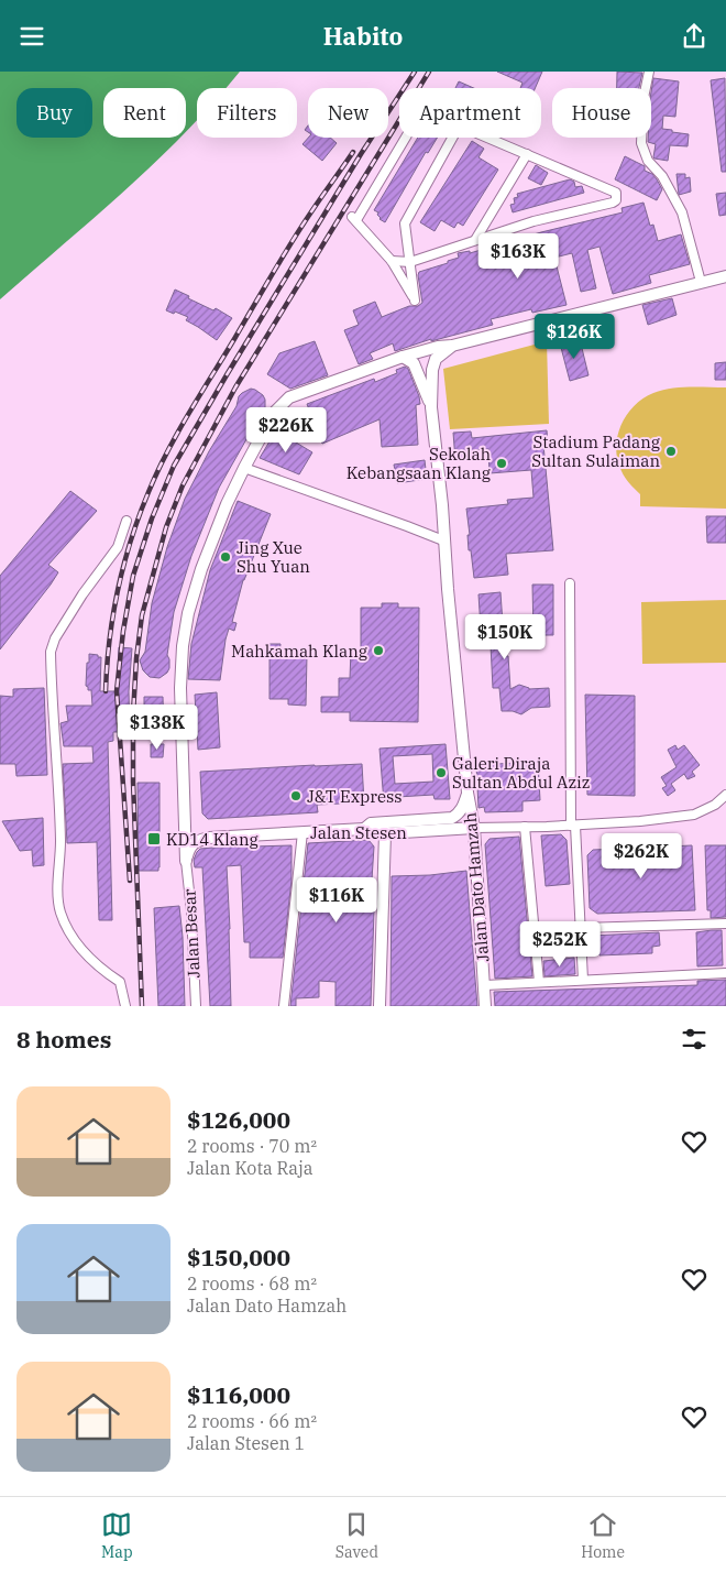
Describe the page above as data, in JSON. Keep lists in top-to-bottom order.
{
  "streets": {
    "main road": ["Jalan Stesen", "Jalan Dato Hamzah"],
    "street": ["Jalan Besar"]
  },
  "crossings": [
    ["Jalan Stesen", "Jalan Dato Hamzah"]
  ],
  "places": {
    "other": [
      "Stadium Padang Sultan Sulaiman",
      "Sekolah Kebangsaan Klang",
      "Jing Xue Shu Yuan",
      "Mahkamah Klang",
      "Galeri Diraja Sultan Abdul Aziz",
      "J&T Express"
    ],
    "transit": ["KD14 Klang"]
  },
  "page": {
    "header": "Habito",
    "chip": [
      "Buy",
      "Rent",
      "Filters",
      "New",
      "Apartment",
      "House"
    ],
    "price": [
      "$163K",
      "$126K",
      "$226K",
      "$150K",
      "$138K",
      "$262K",
      "$116K",
      "$252K"
    ],
    "heading": "8 homes",
    "list": [
      {
        "name": "$126,000",
        "note": "2 rooms · 70 m² · Jalan Kota Raja"
      },
      {
        "name": "$150,000",
        "note": "2 rooms · 68 m² · Jalan Dato Hamzah"
      },
      {
        "name": "$116,000",
        "note": "2 rooms · 66 m² · Jalan Stesen 1"
      }
    ],
    "tabs": ["Map", "Saved", "Home"]
  }
}
